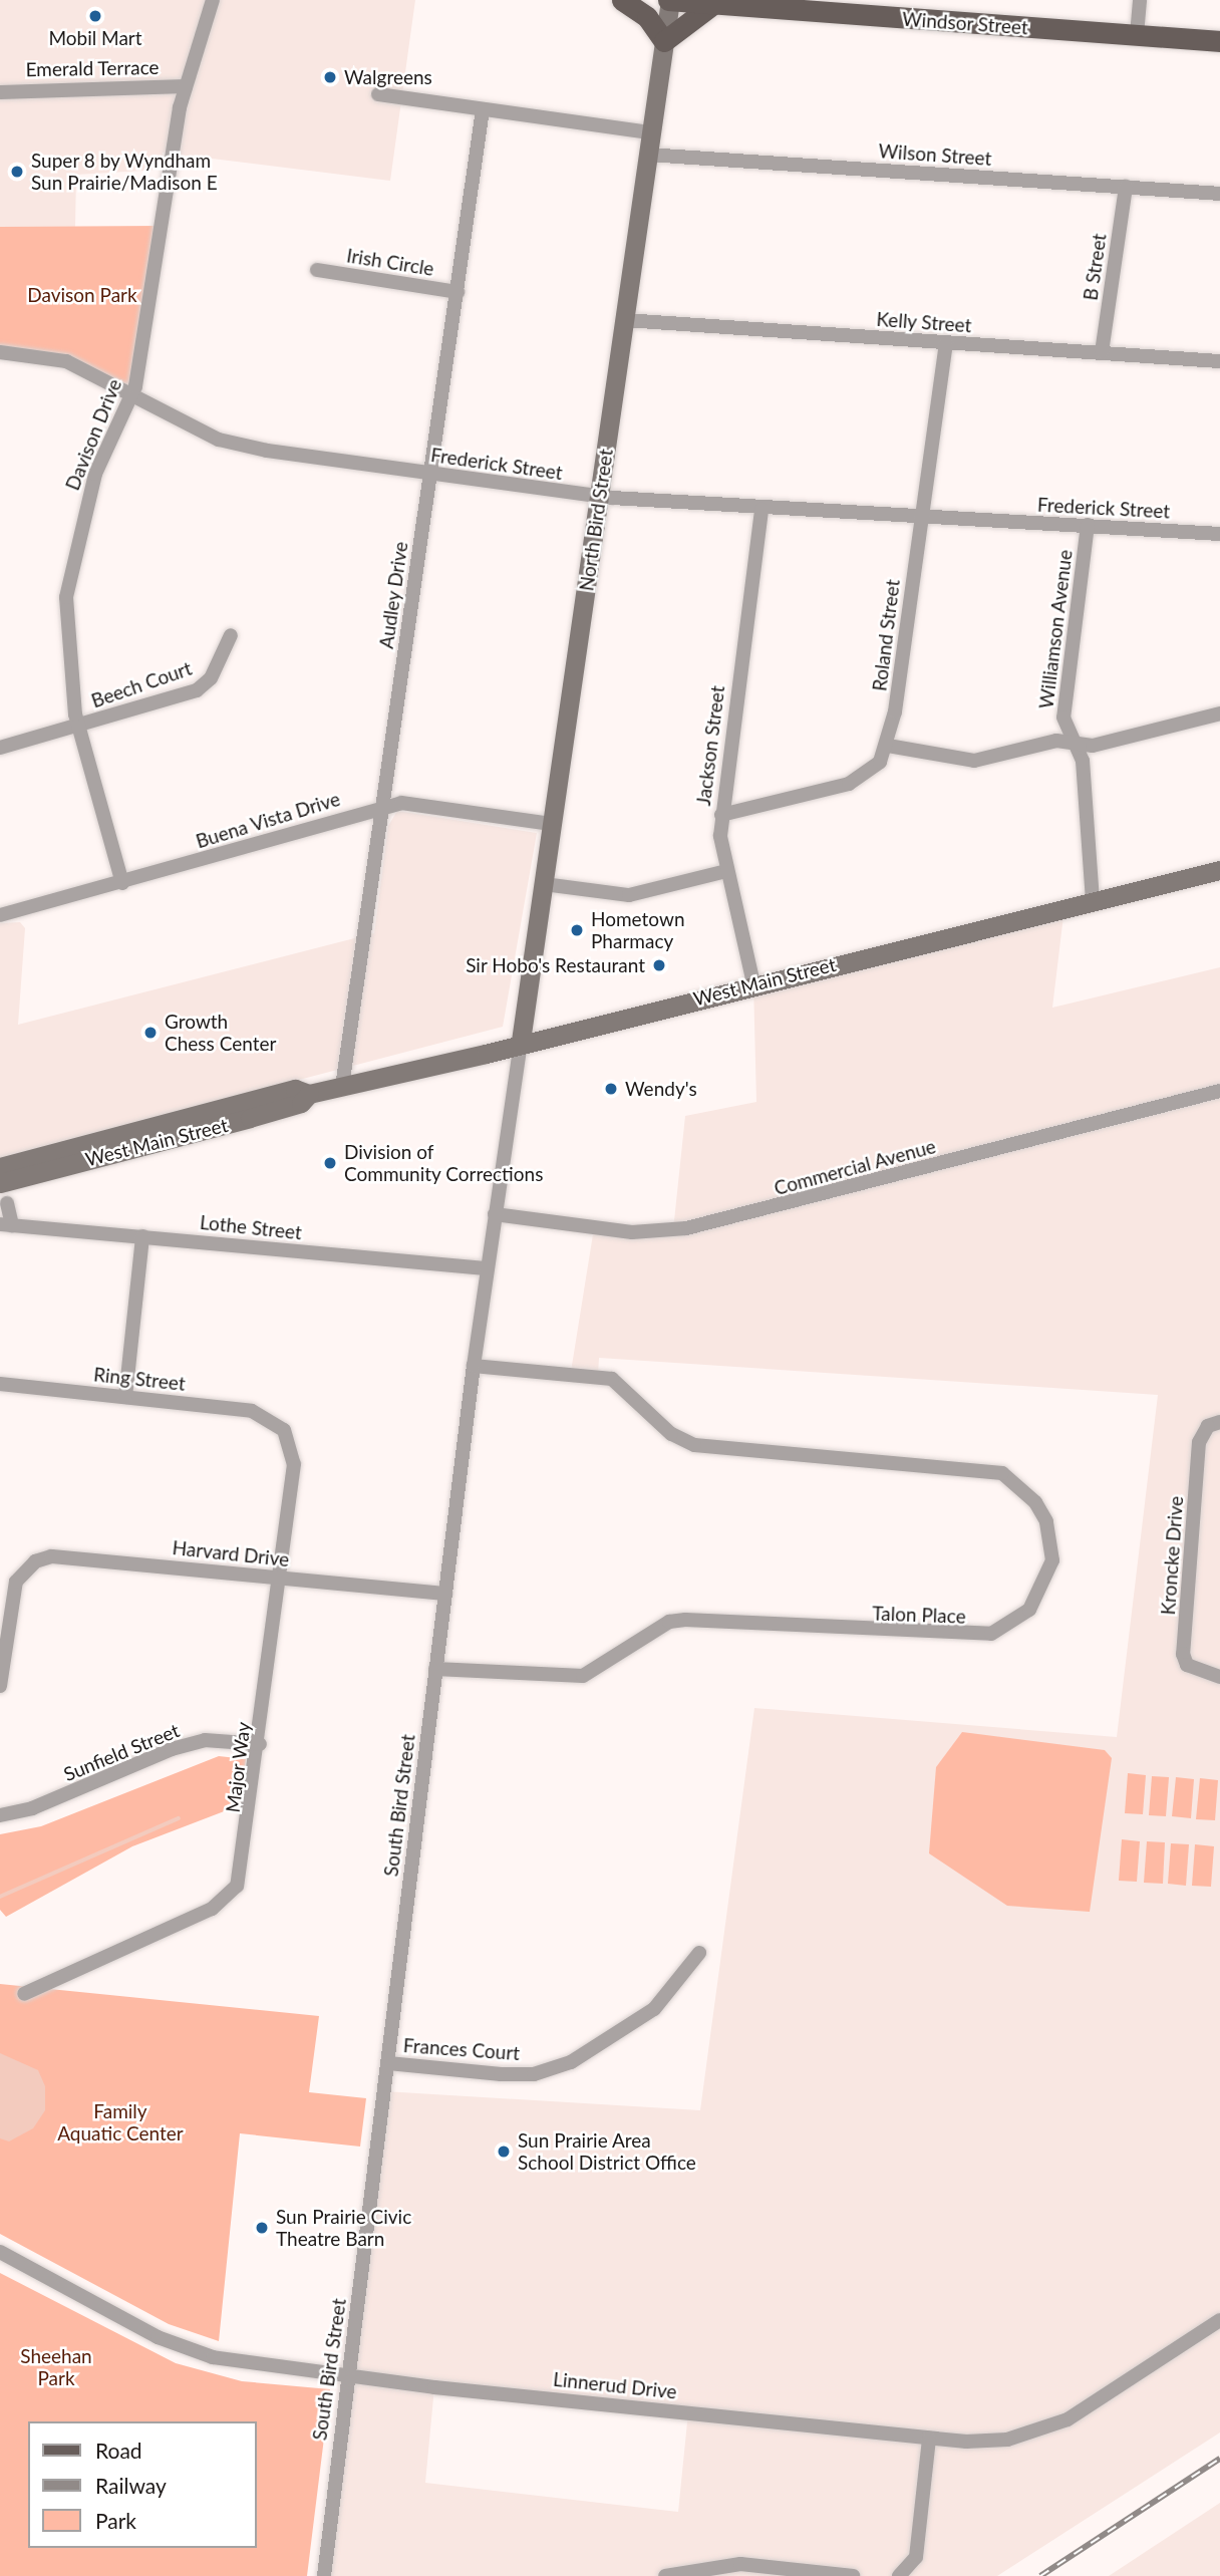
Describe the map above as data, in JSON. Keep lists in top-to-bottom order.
{
  "streets": {
    "main road": ["Windsor Street", "North Bird Street", "West Main Street"],
    "street": [
      "Emerald Terrace",
      "Wilson Street",
      "Irish Circle",
      "B Street",
      "Kelly Street",
      "Davison Drive",
      "Frederick Street",
      "Audley Drive",
      "Williamson Avenue",
      "Roland Street",
      "Beech Court",
      "Jackson Street",
      "Buena Vista Drive",
      "Commercial Avenue",
      "Lothe Street",
      "Ring Street",
      "Harvard Drive",
      "Kroncke Drive",
      "Talon Place",
      "Sunfield Street",
      "Major Way",
      "South Bird Street",
      "Frances Court",
      "Linnerud Drive"
    ]
  },
  "crossings": [
    ["Windsor Street", "North Bird Street"],
    ["Emerald Terrace", "Davison Drive"],
    ["Wilson Street", "B Street"],
    ["Wilson Street", "North Bird Street"],
    ["Irish Circle", "Audley Drive"],
    ["B Street", "Kelly Street"],
    ["Kelly Street", "North Bird Street"],
    ["Kelly Street", "Roland Street"],
    ["Davison Drive", "Frederick Street"],
    ["Davison Drive", "Beech Court"],
    ["Davison Drive", "Buena Vista Drive"],
    ["Frederick Street", "North Bird Street"],
    ["Frederick Street", "Audley Drive"],
    ["Frederick Street", "Williamson Avenue"],
    ["Frederick Street", "Roland Street"],
    ["Frederick Street", "Jackson Street"],
    ["North Bird Street", "Buena Vista Drive"],
    ["North Bird Street", "West Main Street"],
    ["North Bird Street", "South Bird Street"],
    ["Audley Drive", "Buena Vista Drive"],
    ["Audley Drive", "West Main Street"],
    ["Williamson Avenue", "West Main Street"],
    ["Roland Street", "Jackson Street"],
    ["Jackson Street", "West Main Street"],
    ["West Main Street", "South Bird Street"],
    ["Commercial Avenue", "South Bird Street"],
    ["Lothe Street", "South Bird Street"],
    ["Ring Street", "Major Way"],
    ["Harvard Drive", "Major Way"],
    ["Harvard Drive", "South Bird Street"],
    ["Talon Place", "South Bird Street"],
    ["Sunfield Street", "Major Way"],
    ["South Bird Street", "Frances Court"],
    ["South Bird Street", "Linnerud Drive"]
  ],
  "parks": ["Davison Park", "Family Aquatic Center", "Sheehan Park"],
  "places": [
    "Mobil Mart",
    "Walgreens",
    "Super 8 by Wyndham Sun Prairie/Madison E",
    "Hometown Pharmacy",
    "Sir Hobo's Restaurant",
    "Growth Chess Center",
    "Wendy's",
    "Division of Community Corrections",
    "Sun Prairie Area School District Office",
    "Sun Prairie Civic Theatre Barn"
  ],
  "legend": ["Road", "Railway", "Park"]
}
